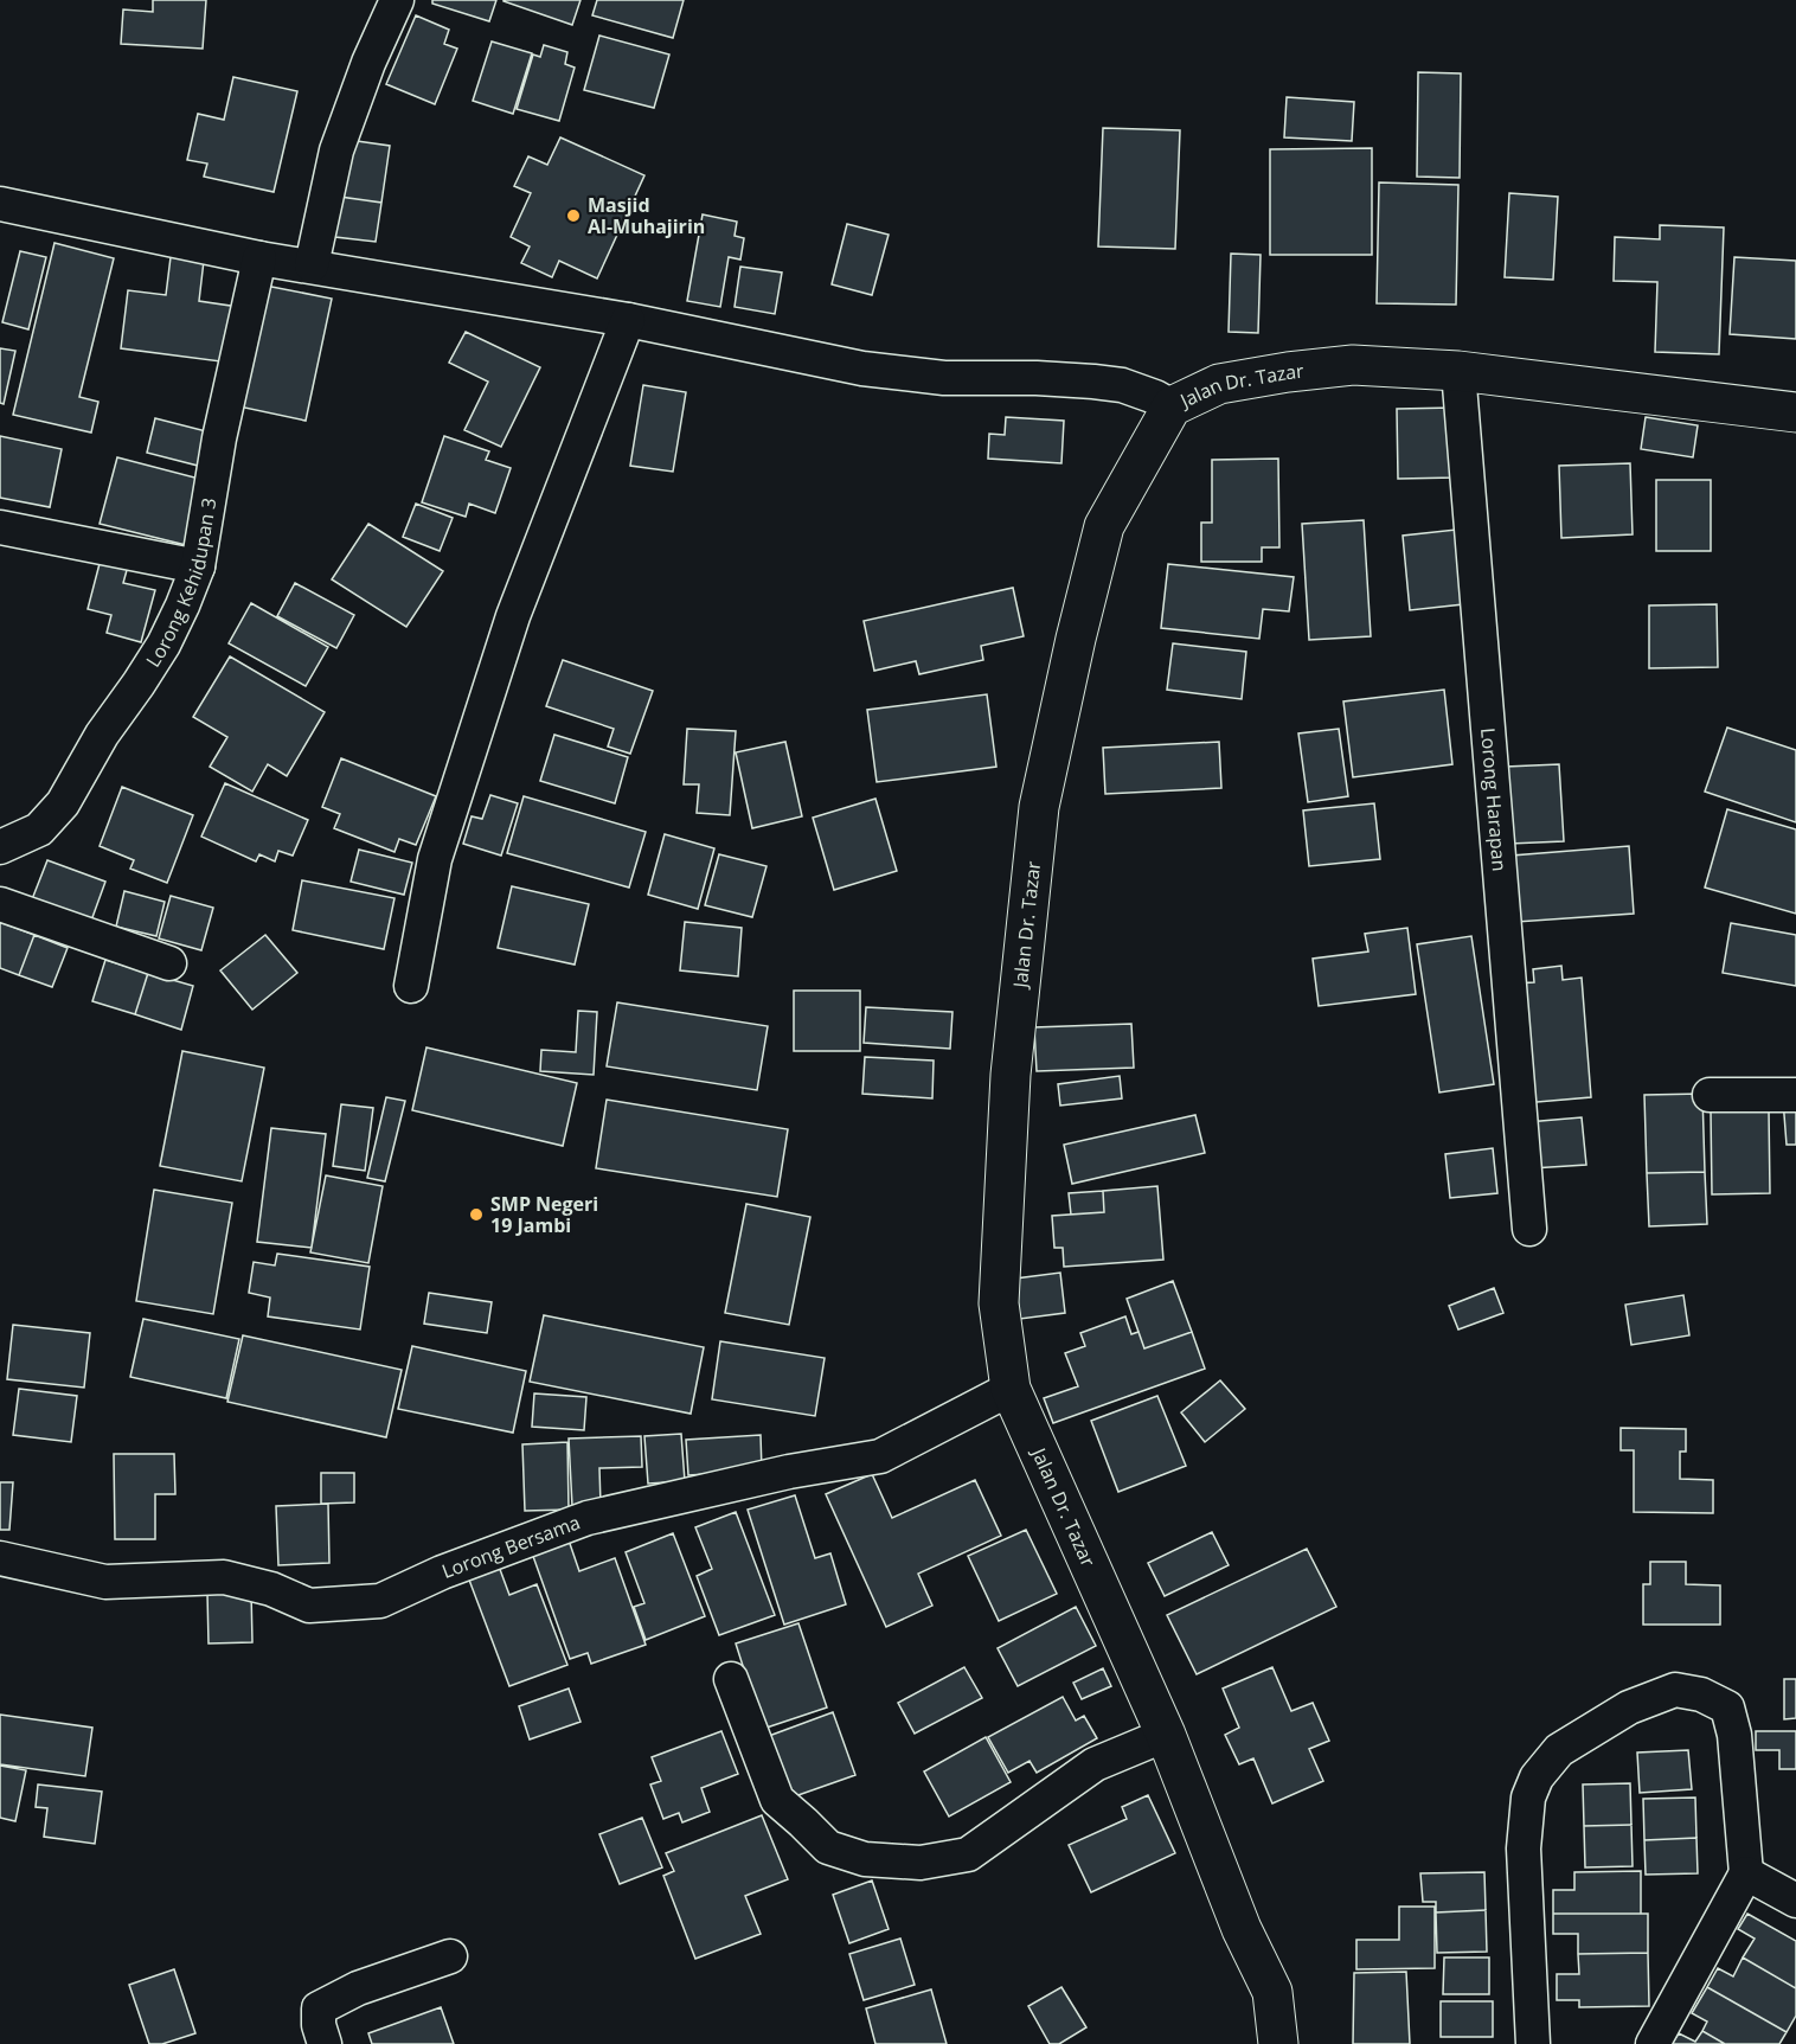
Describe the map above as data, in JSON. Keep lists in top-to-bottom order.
{
  "streets": {
    "street": [
      "Jalan Dr. Tazar",
      "Lorong Kehidupan 3",
      "Lorong Harapan",
      "Lorong Bersama"
    ]
  },
  "crossings": [
    ["Jalan Dr. Tazar", "Lorong Harapan"],
    ["Jalan Dr. Tazar", "Lorong Bersama"]
  ],
  "places": ["Masjid Al-Muhajirin", "SMP Negeri 19 Jambi"]
}
